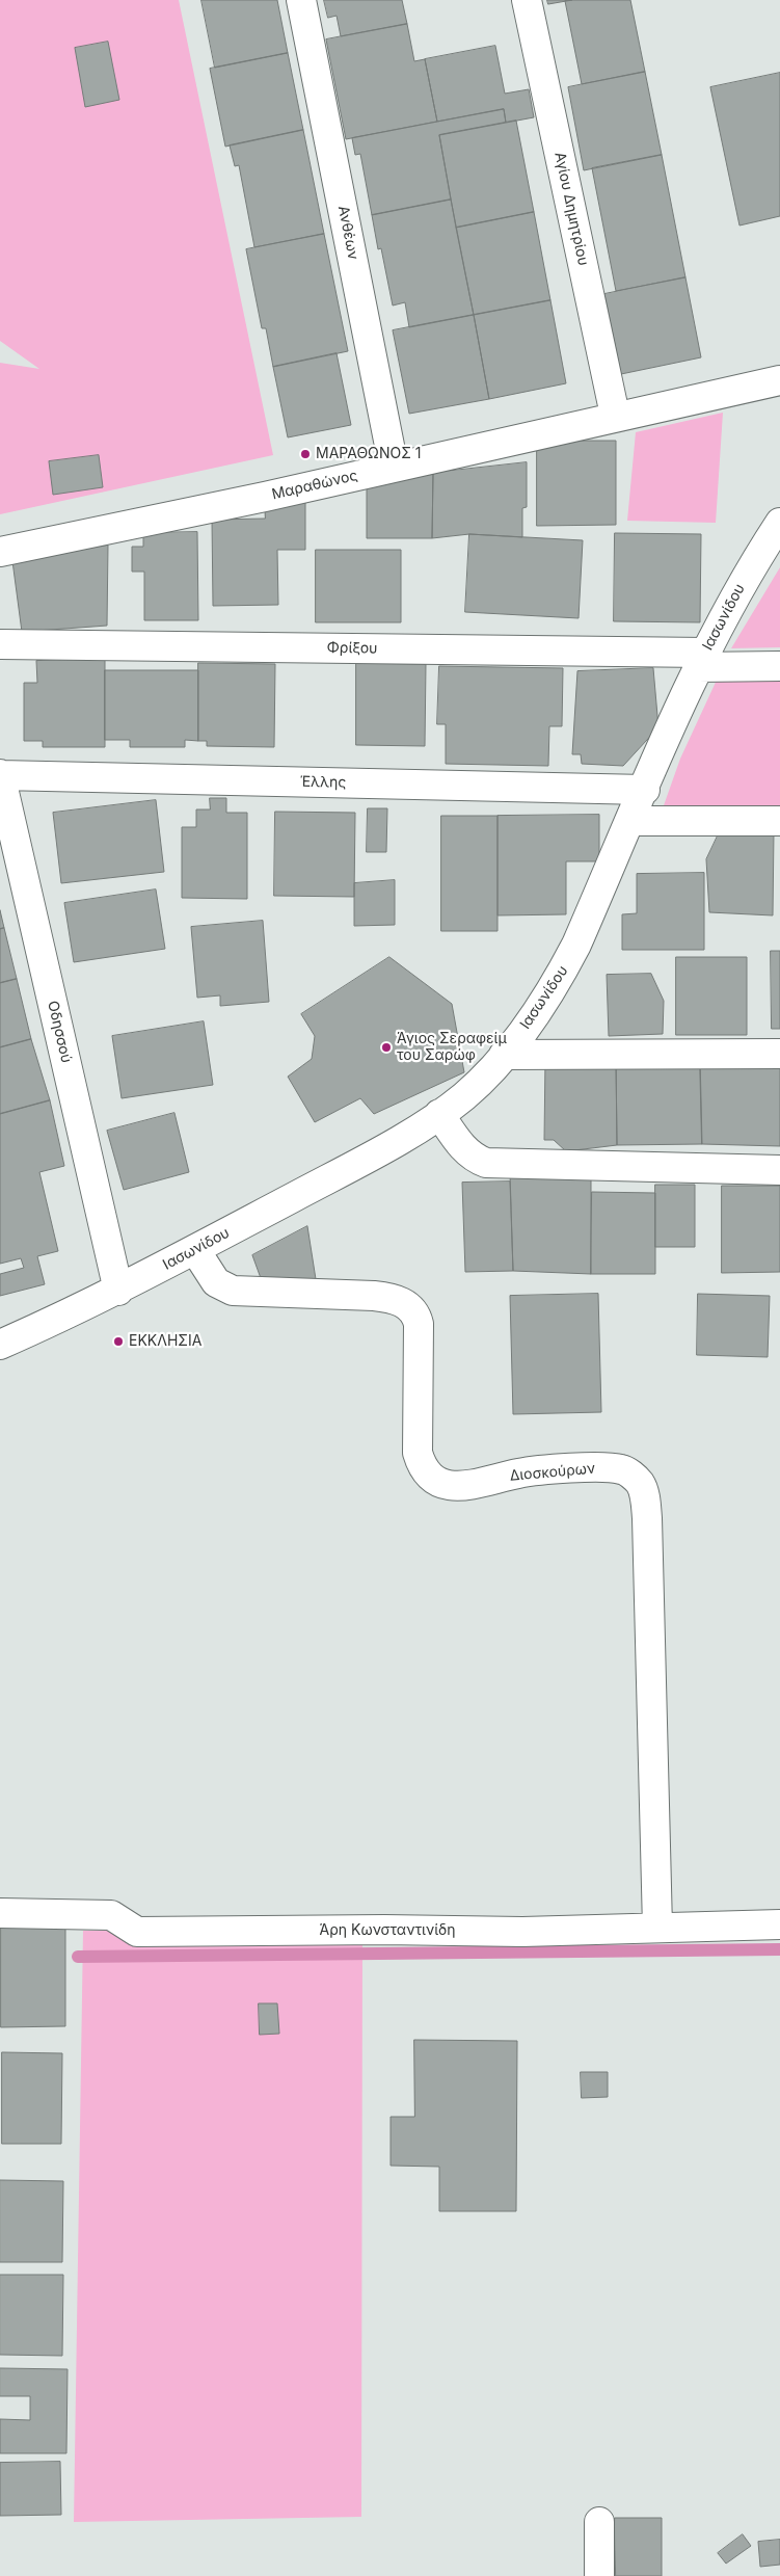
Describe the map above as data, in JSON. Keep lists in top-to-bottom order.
{
  "streets": {
    "street": [
      "Αγίου Δημητρίου",
      "Ανθέων",
      "Μαραθώνος",
      "Ιασωνίδου",
      "Φρίξου",
      "Έλλης",
      "Οδησσού",
      "Διοσκούρων",
      "Άρη Κωνσταντινίδη"
    ]
  },
  "crossings": [
    ["Αγίου Δημητρίου", "Μαραθώνος"],
    ["Ανθέων", "Μαραθώνος"],
    ["Ιασωνίδου", "Φρίξου"],
    ["Ιασωνίδου", "Έλλης"],
    ["Ιασωνίδου", "Οδησσού"],
    ["Ιασωνίδου", "Διοσκούρων"],
    ["Έλλης", "Οδησσού"],
    ["Διοσκούρων", "Άρη Κωνσταντινίδη"]
  ],
  "places": ["ΜΑΡΑΘΩΝΟΣ 1", "Άγιος Σεραφείμ του Σαρώφ", "ΕΚΚΛΗΣΙΑ"]
}
